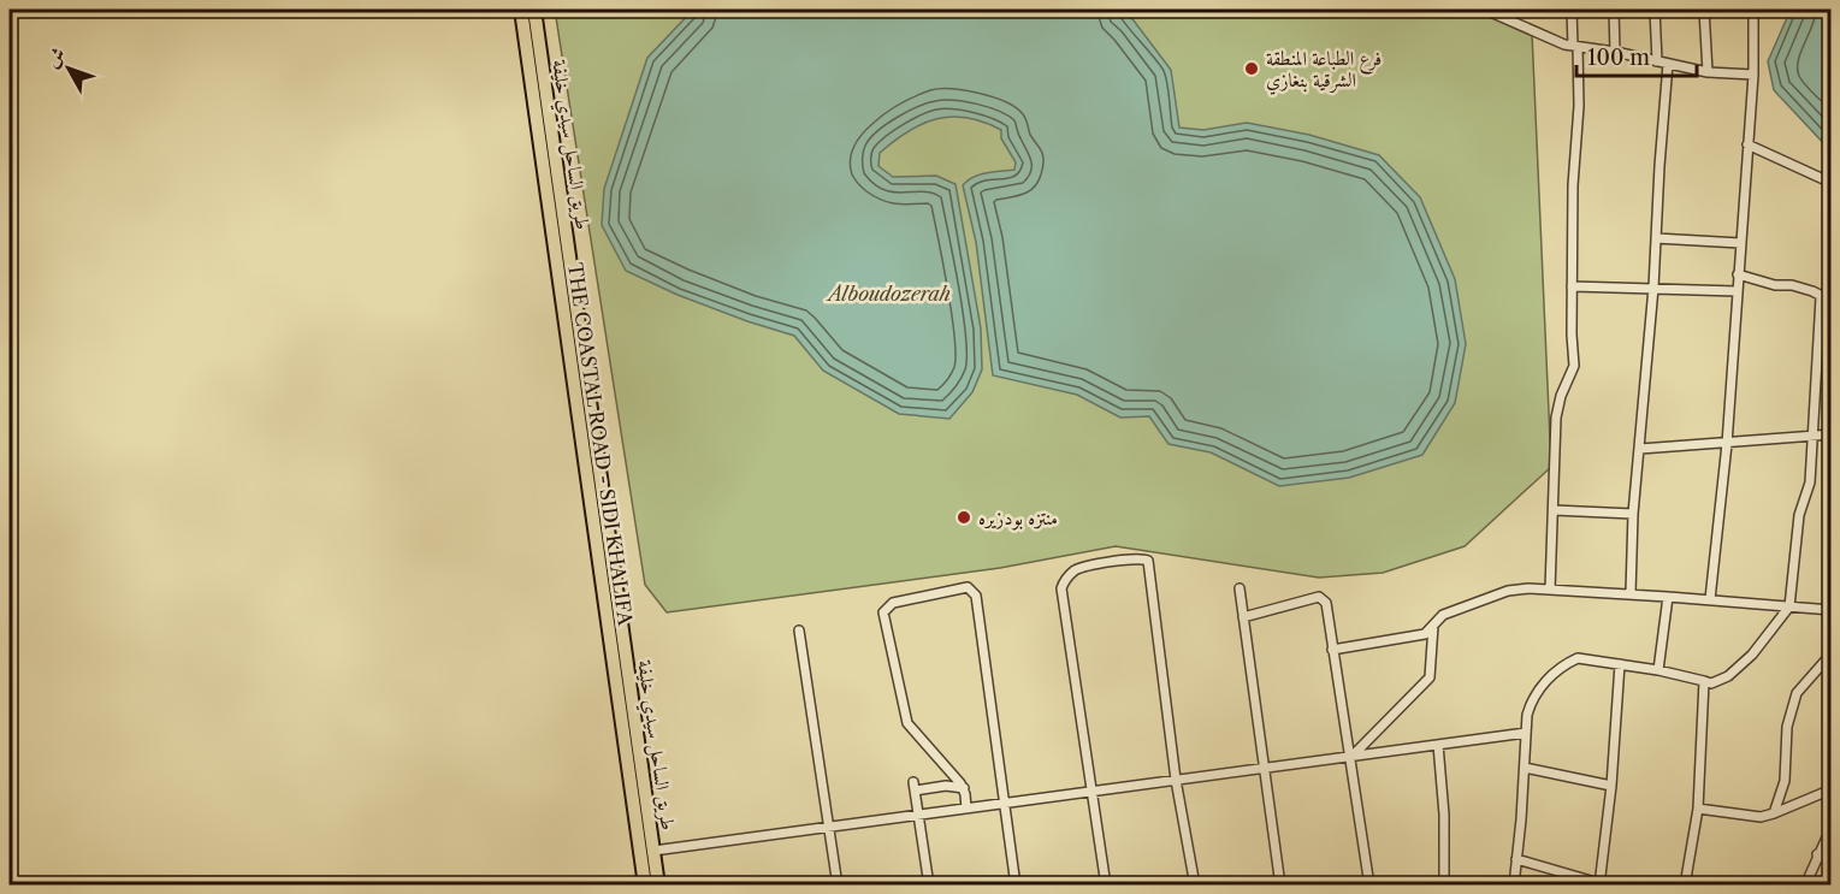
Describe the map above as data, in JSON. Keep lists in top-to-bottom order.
{
  "streets": {
    "highway": ["طريق الساحل سيدي خليفة", "THE COASTAL ROAD - SIDI KHALIFA"]
  },
  "crossings": [
    ["طريق الساحل سيدي خليفة", "THE COASTAL ROAD - SIDI KHALIFA"]
  ],
  "parks": ["Alboudozerah"],
  "places": ["فرع الطباعة المنطقة الشرقية بنغازي", "منتزه بودزيره"],
  "scale_bar": "100 m",
  "north": "top left"
}
